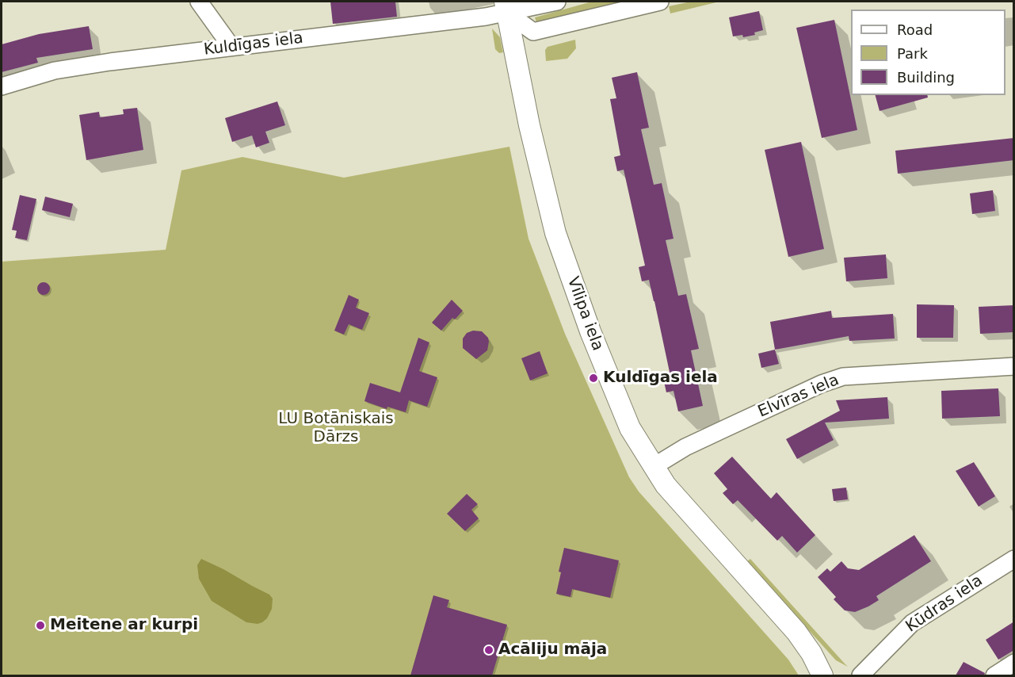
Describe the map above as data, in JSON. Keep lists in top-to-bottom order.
{
  "streets": {
    "street": [
      "Kuldīgas iela",
      "Vīlipa iela",
      "Elvīras iela",
      "Kūdras iela"
    ]
  },
  "crossings": [
    ["Kuldīgas iela", "Vīlipa iela"],
    ["Vīlipa iela", "Elvīras iela"]
  ],
  "parks": ["LU Botāniskais Dārzs"],
  "places": ["Kuldīgas iela", "Meitene ar kurpi", "Acāliju māja"],
  "legend": ["Road", "Park", "Building"]
}
